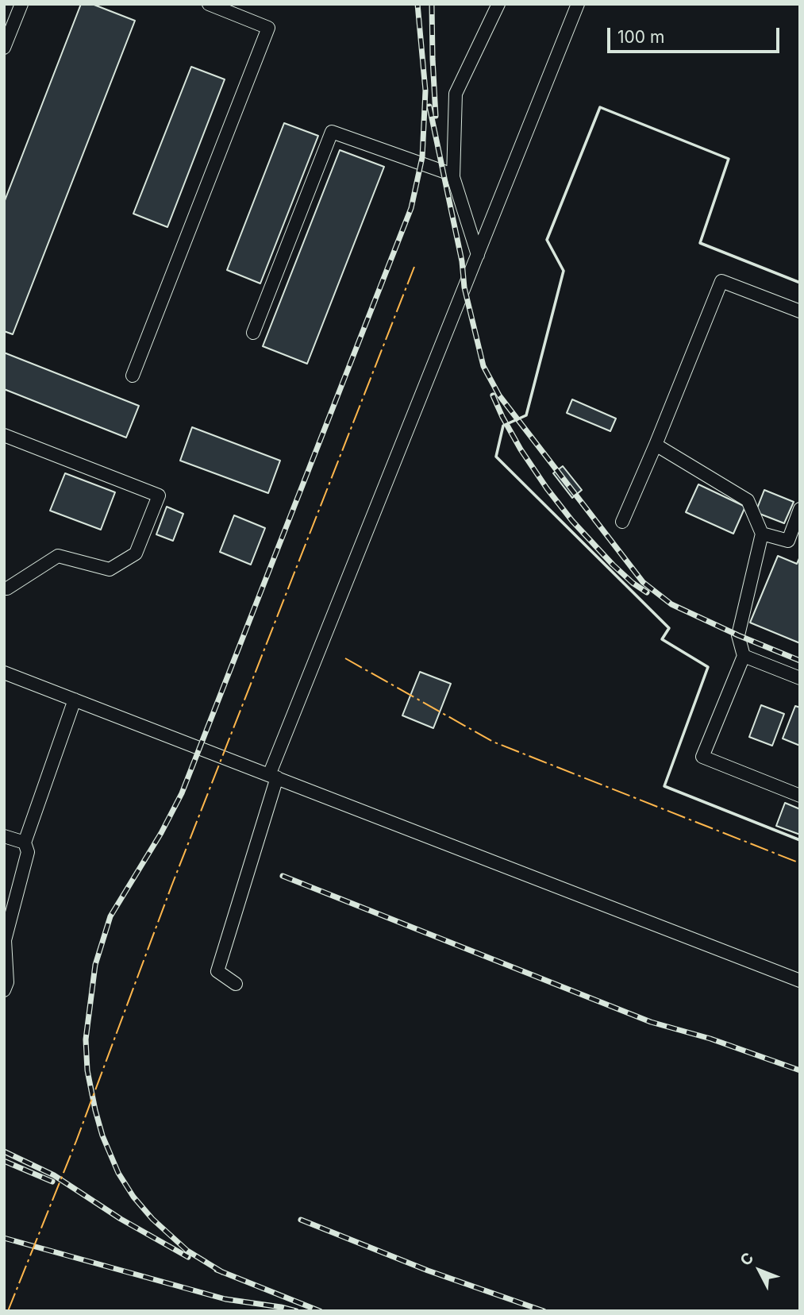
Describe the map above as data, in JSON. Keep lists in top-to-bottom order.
{
  "scale_bar": "100 m",
  "north": "top left"
}
